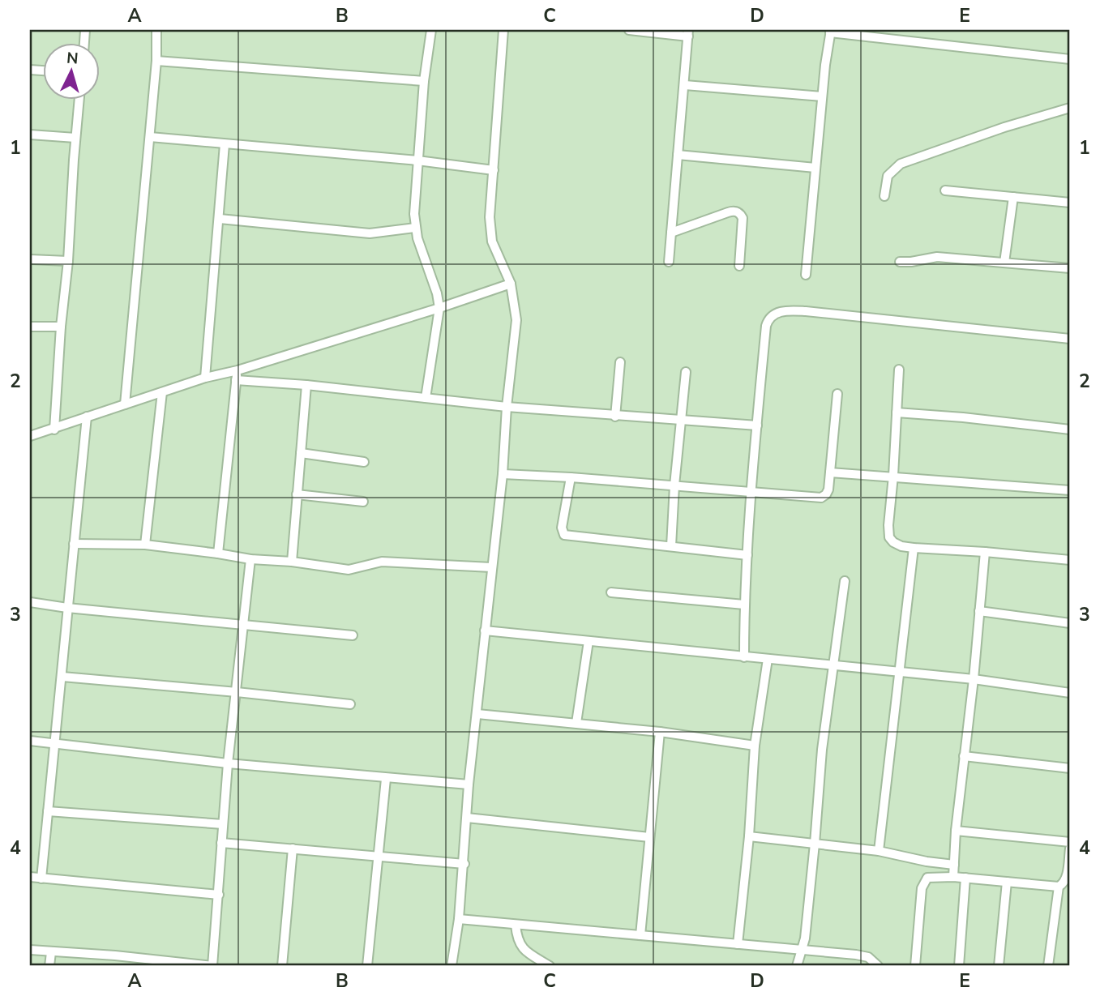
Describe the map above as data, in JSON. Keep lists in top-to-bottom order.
{
  "north": "top",
  "grid": {
    "columns": [
      "A",
      "B",
      "C",
      "D",
      "E"
    ],
    "rows": [
      "1",
      "2",
      "3",
      "4"
    ]
  }
}
